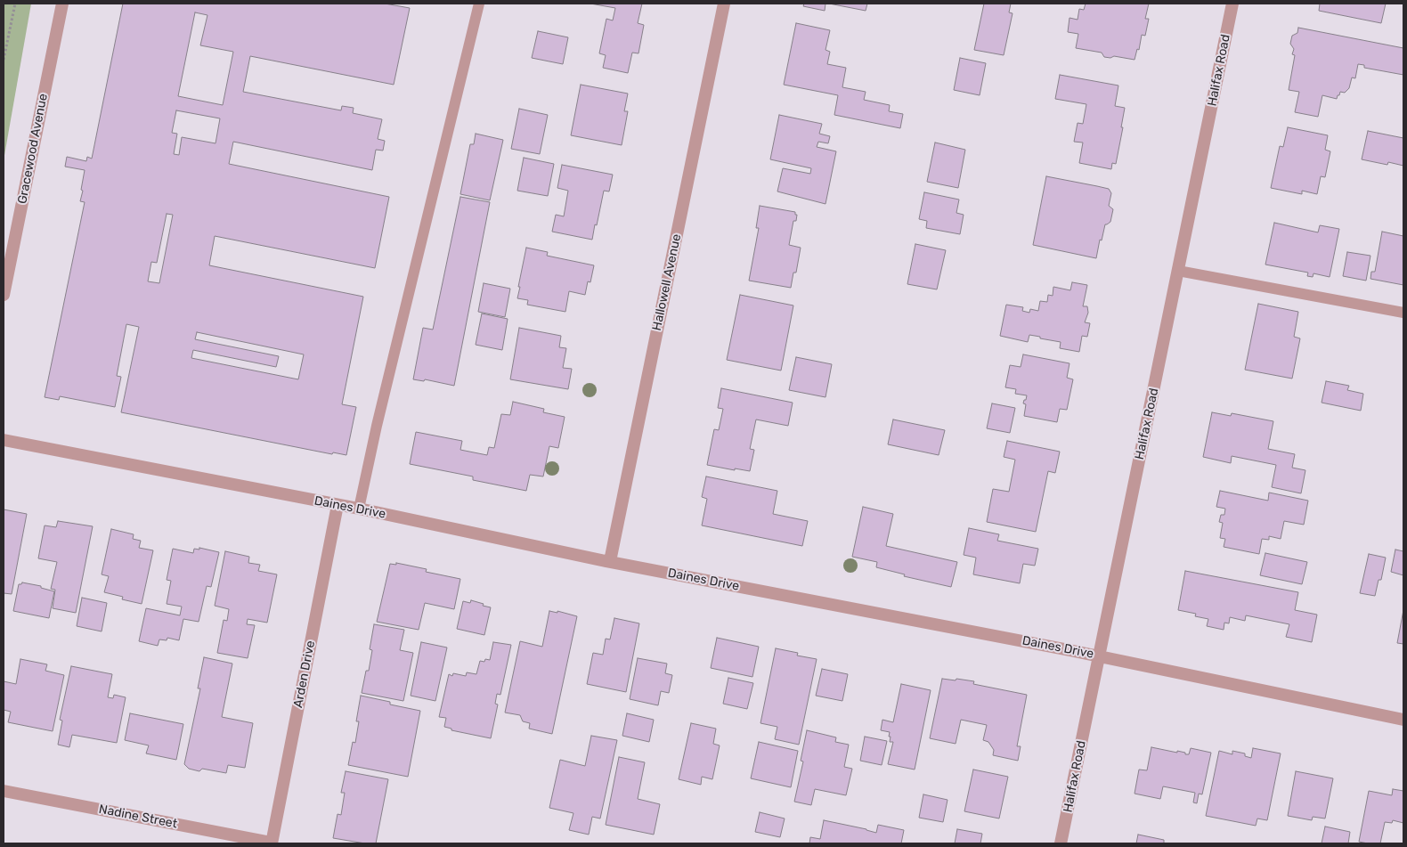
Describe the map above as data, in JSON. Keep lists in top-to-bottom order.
{
  "streets": {
    "street": [
      "Halifax Road",
      "Gracewood Avenue",
      "Hallowell Avenue",
      "Daines Drive",
      "Arden Drive",
      "Nadine Street"
    ]
  },
  "crossings": [
    ["Halifax Road", "Daines Drive"],
    ["Hallowell Avenue", "Daines Drive"],
    ["Daines Drive", "Arden Drive"],
    ["Arden Drive", "Nadine Street"]
  ]
}
